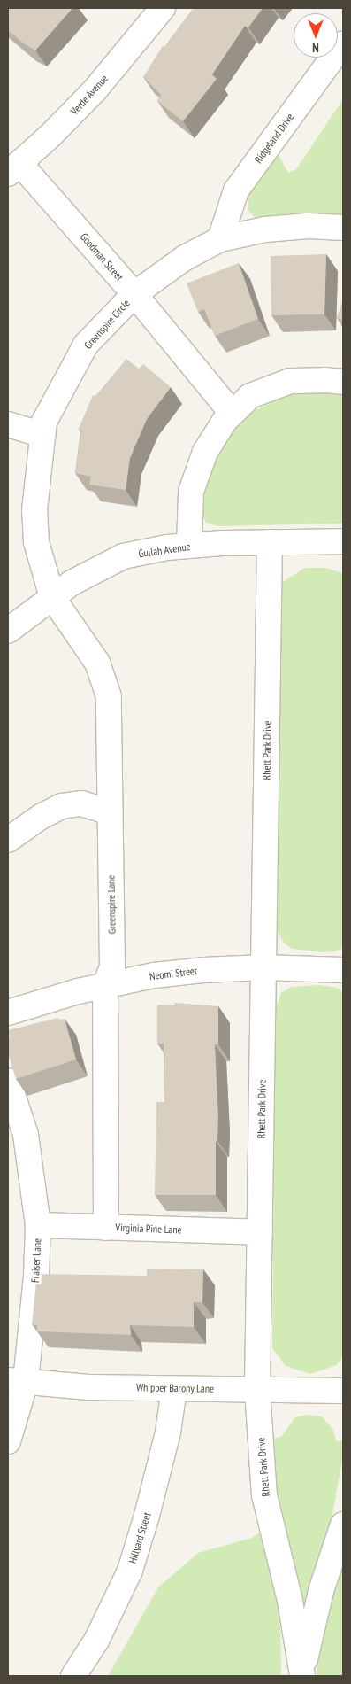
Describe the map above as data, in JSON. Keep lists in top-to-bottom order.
{
  "streets": {
    "street": [
      "Verde Avenue",
      "Ridgeland Drive",
      "Goodman Street",
      "Greenspire Circle",
      "Gullah Avenue",
      "Rhett Park Drive",
      "Greenspire Lane",
      "Neomi Street",
      "Virginia Pine Lane",
      "Fraiser Lane",
      "Whipper Barony Lane",
      "Hillyard Street"
    ]
  },
  "crossings": [
    ["Verde Avenue", "Goodman Street"],
    ["Ridgeland Drive", "Greenspire Circle"],
    ["Goodman Street", "Greenspire Circle"],
    ["Greenspire Circle", "Gullah Avenue"],
    ["Greenspire Circle", "Greenspire Lane"],
    ["Gullah Avenue", "Rhett Park Drive"],
    ["Gullah Avenue", "Greenspire Lane"],
    ["Rhett Park Drive", "Neomi Street"],
    ["Rhett Park Drive", "Virginia Pine Lane"],
    ["Rhett Park Drive", "Whipper Barony Lane"],
    ["Greenspire Lane", "Neomi Street"],
    ["Greenspire Lane", "Virginia Pine Lane"],
    ["Virginia Pine Lane", "Fraiser Lane"],
    ["Fraiser Lane", "Whipper Barony Lane"],
    ["Whipper Barony Lane", "Hillyard Street"]
  ],
  "north": "bottom"
}
